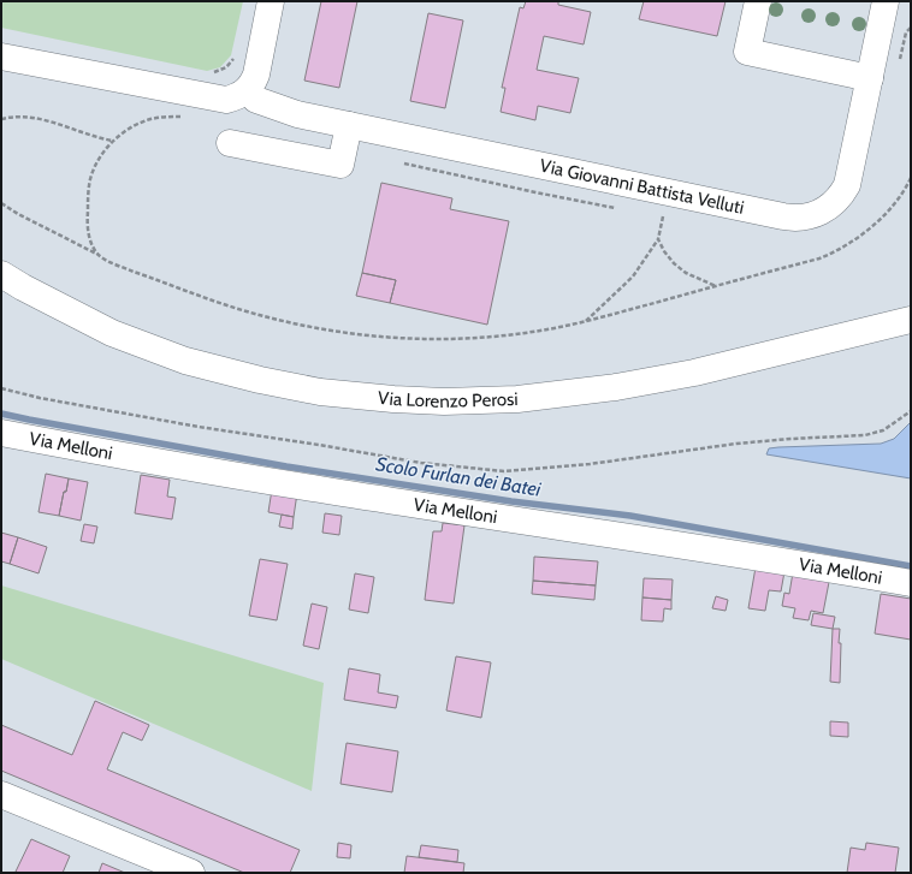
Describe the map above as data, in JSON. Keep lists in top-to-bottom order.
{
  "streets": {
    "street": ["Via Giovanni Battista Velluti", "Via Lorenzo Perosi", "Via Melloni"]
  },
  "water": ["Scolo Furlan dei Batei"]
}
